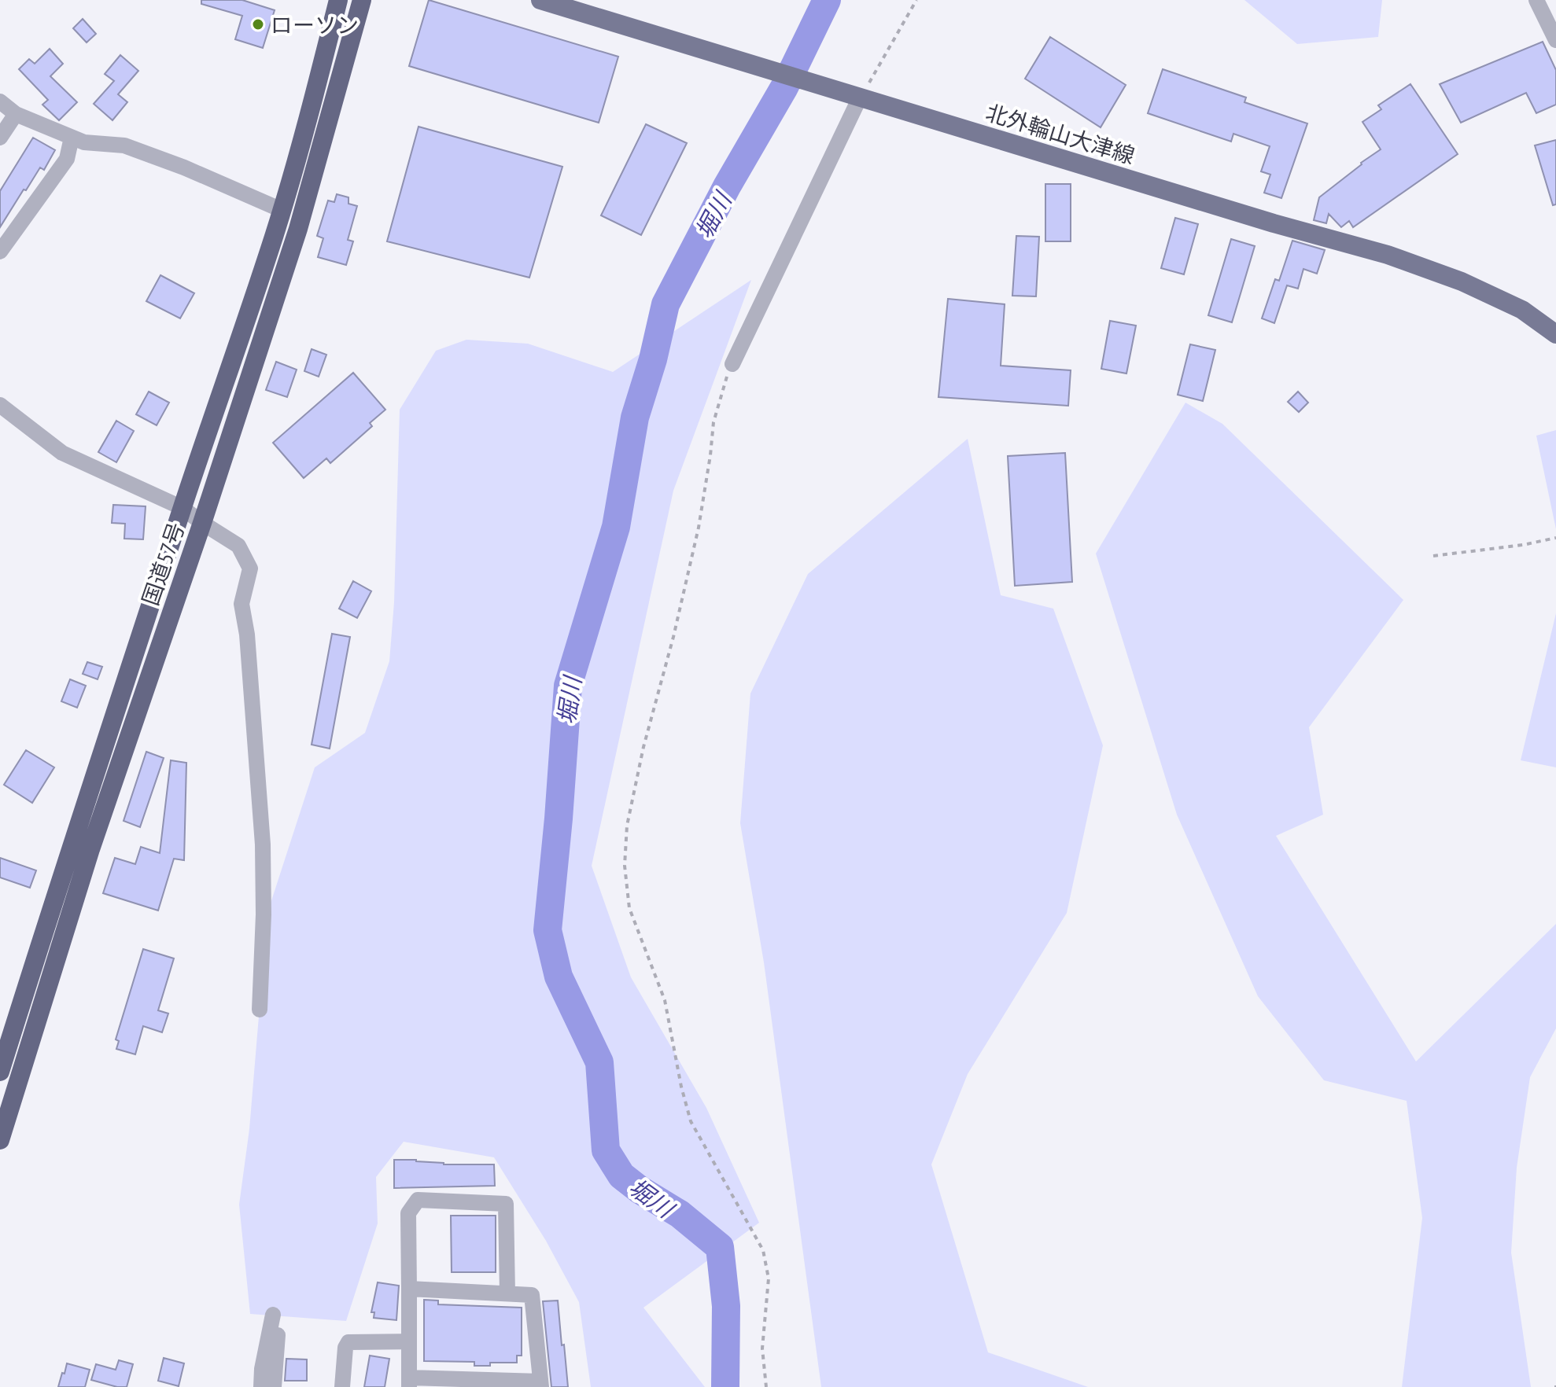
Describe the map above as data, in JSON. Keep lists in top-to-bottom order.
{
  "streets": {
    "highway": ["国道57号"],
    "main road": ["北外輪山大津線"]
  },
  "water": ["堀川"],
  "places": ["ローソン"]
}
